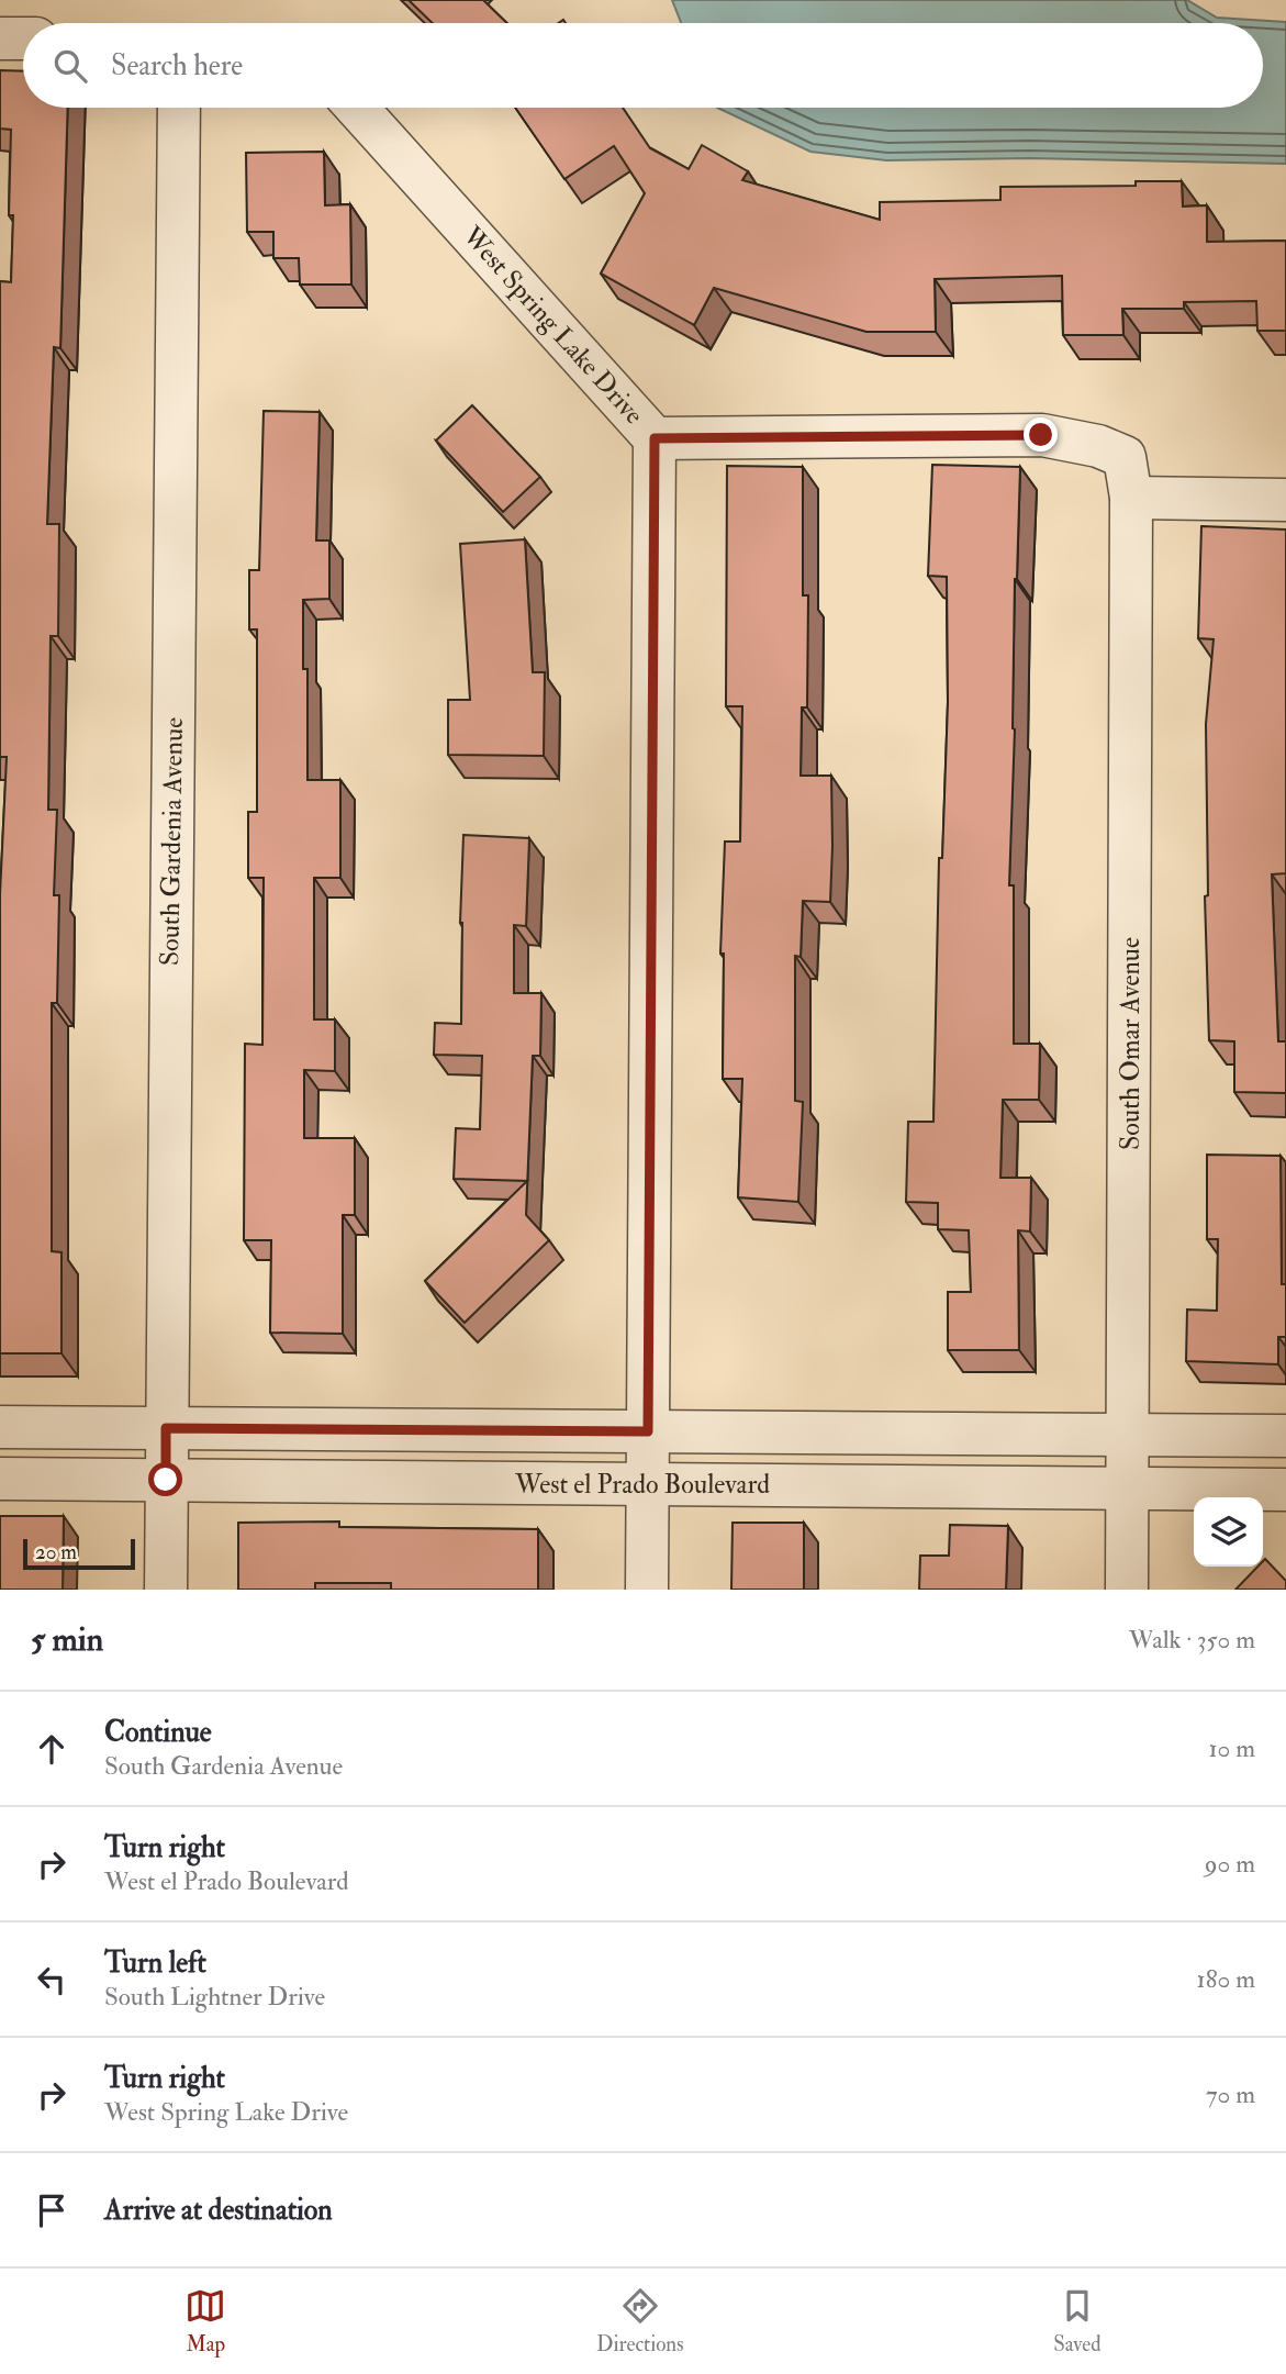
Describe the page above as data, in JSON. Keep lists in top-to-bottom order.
{
  "streets": {
    "street": [
      "West Spring Lake Drive",
      "South Gardenia Avenue",
      "South Omar Avenue",
      "West el Prado Boulevard"
    ]
  },
  "crossings": [
    ["West Spring Lake Drive", "South Omar Avenue"],
    ["South Gardenia Avenue", "West el Prado Boulevard"],
    ["South Omar Avenue", "West el Prado Boulevard"]
  ],
  "scale_bar": "20 m",
  "page": {
    "search": "Search here",
    "scale": "20 m",
    "heading": ["5 min", "Walk · 350 m"],
    "list": [
      ["Continue", "South Gardenia Avenue", "10 m"],
      ["Turn right", "West el Prado Boulevard", "90 m"],
      ["Turn left", "South Lightner Drive", "180 m"],
      ["Turn right", "West Spring Lake Drive", "70 m"],
      "Arrive at destination"
    ],
    "nav": ["Map", "Directions", "Saved"]
  }
}
